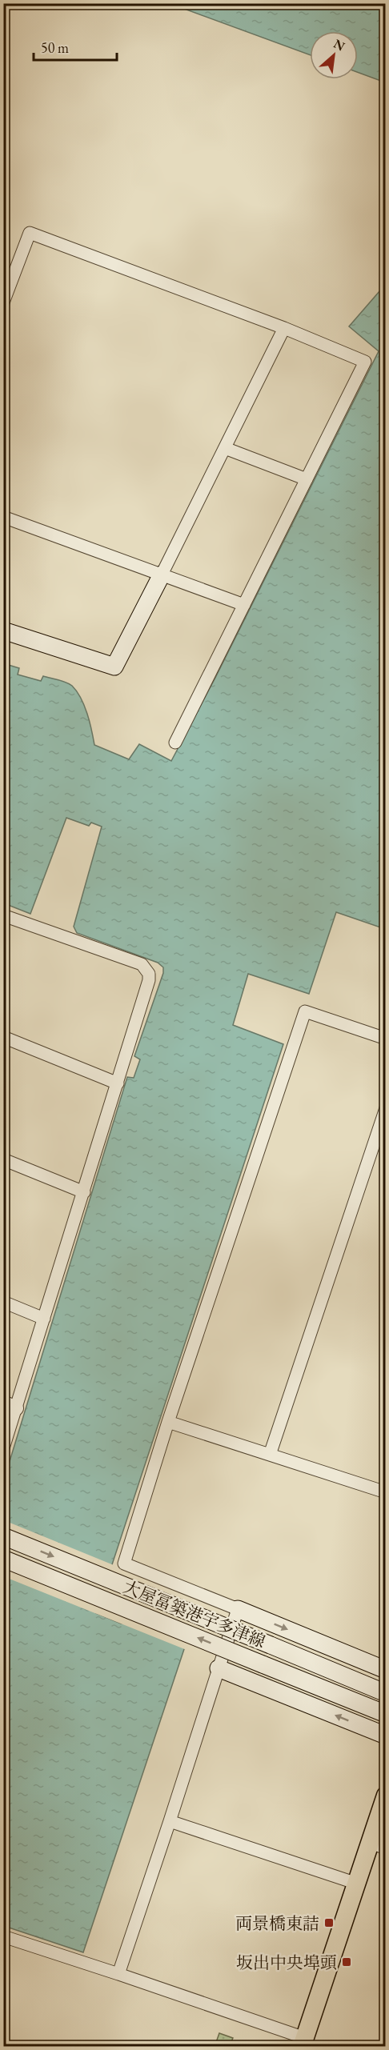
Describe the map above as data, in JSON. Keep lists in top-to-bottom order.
{
  "streets": {
    "main road": ["大屋冨築港宇多津線"]
  },
  "places": {
    "transit": ["両景橋東詰", "坂出中央埠頭"]
  },
  "scale_bar": "50 m",
  "north": "top right"
}
